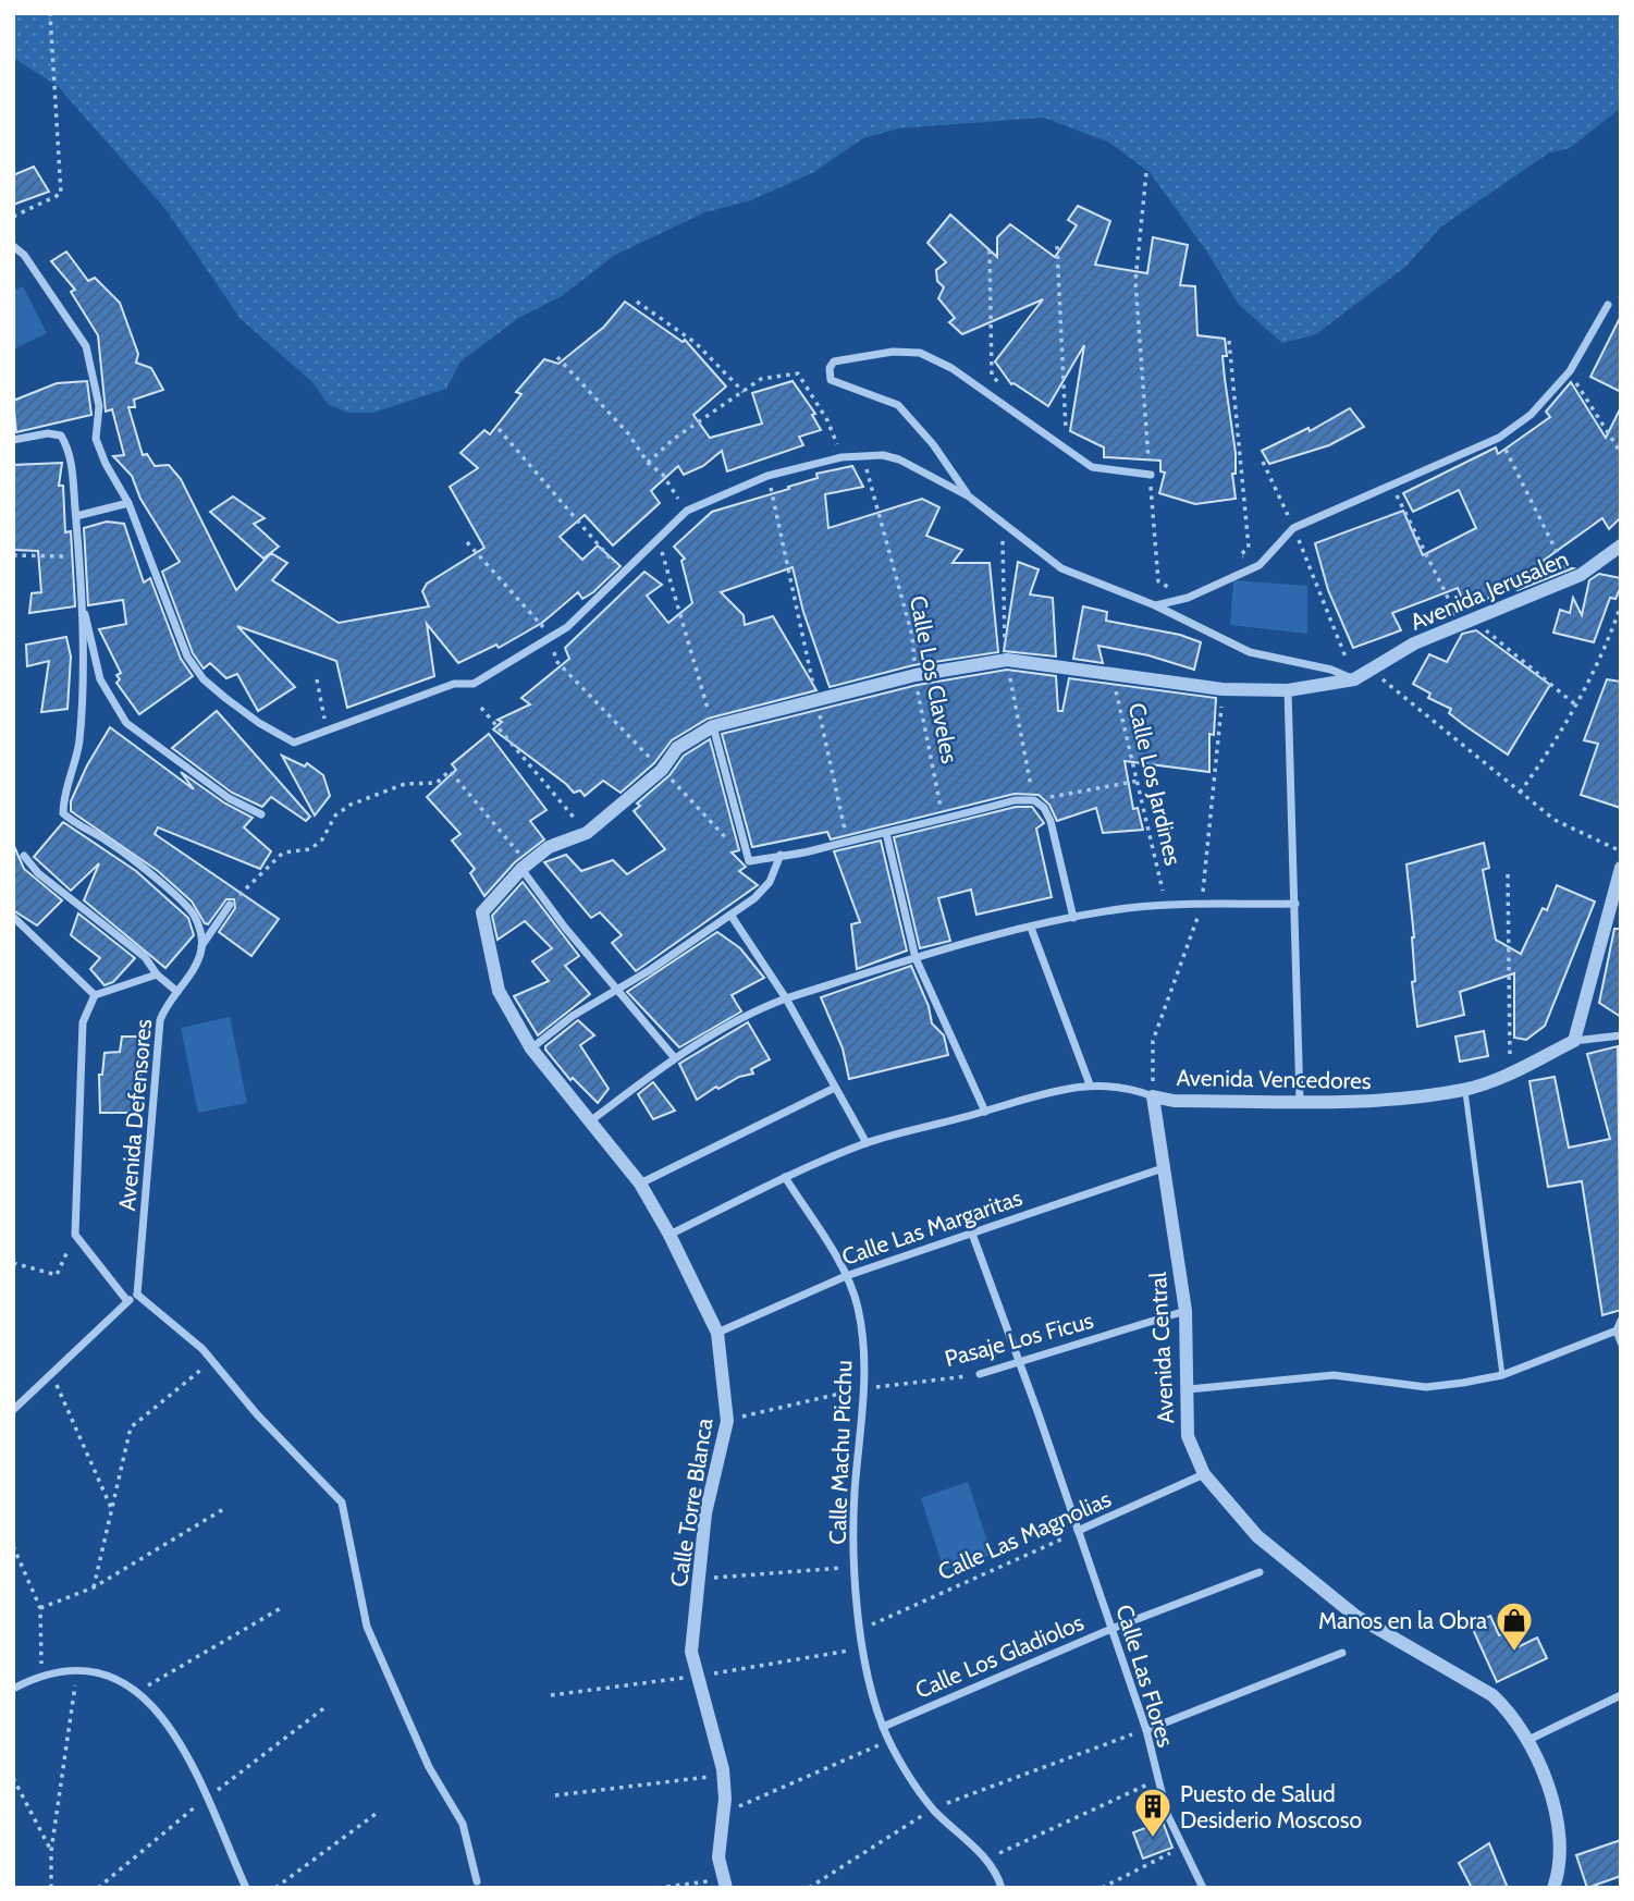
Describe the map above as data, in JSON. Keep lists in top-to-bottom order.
{
  "streets": {
    "street": [
      "Avenida Jerusalen",
      "Avenida Vencedores",
      "Avenida Defensores",
      "Calle Las Margaritas",
      "Pasaje Los Ficus",
      "Avenida Central",
      "Calle Machu Picchu",
      "Calle Torre Blanca",
      "Calle Las Magnolias",
      "Calle Los Gladiolos",
      "Calle Las Flores"
    ],
    "path": ["Calle Los Claveles", "Calle Los Jardines"]
  },
  "crossings": [
    ["Avenida Jerusalen", "Calle Los Claveles"],
    ["Avenida Jerusalen", "Calle Los Jardines"],
    ["Avenida Jerusalen", "Calle Torre Blanca"],
    ["Avenida Vencedores", "Avenida Central"],
    ["Avenida Vencedores", "Calle Machu Picchu"],
    ["Avenida Vencedores", "Calle Torre Blanca"],
    ["Calle Las Margaritas", "Avenida Central"],
    ["Calle Las Margaritas", "Calle Machu Picchu"],
    ["Calle Las Margaritas", "Calle Torre Blanca"],
    ["Pasaje Los Ficus", "Avenida Central"],
    ["Pasaje Los Ficus", "Calle Machu Picchu"],
    ["Pasaje Los Ficus", "Calle Torre Blanca"],
    ["Pasaje Los Ficus", "Calle Las Flores"],
    ["Avenida Central", "Calle Las Magnolias"],
    ["Calle Machu Picchu", "Calle Las Magnolias"],
    ["Calle Machu Picchu", "Calle Los Gladiolos"],
    ["Calle Las Magnolias", "Calle Las Flores"],
    ["Calle Los Gladiolos", "Calle Las Flores"]
  ],
  "places": {
    "shop": ["Manos en la Obra"],
    "building": ["Puesto de Salud Desiderio Moscoso"]
  }
}
